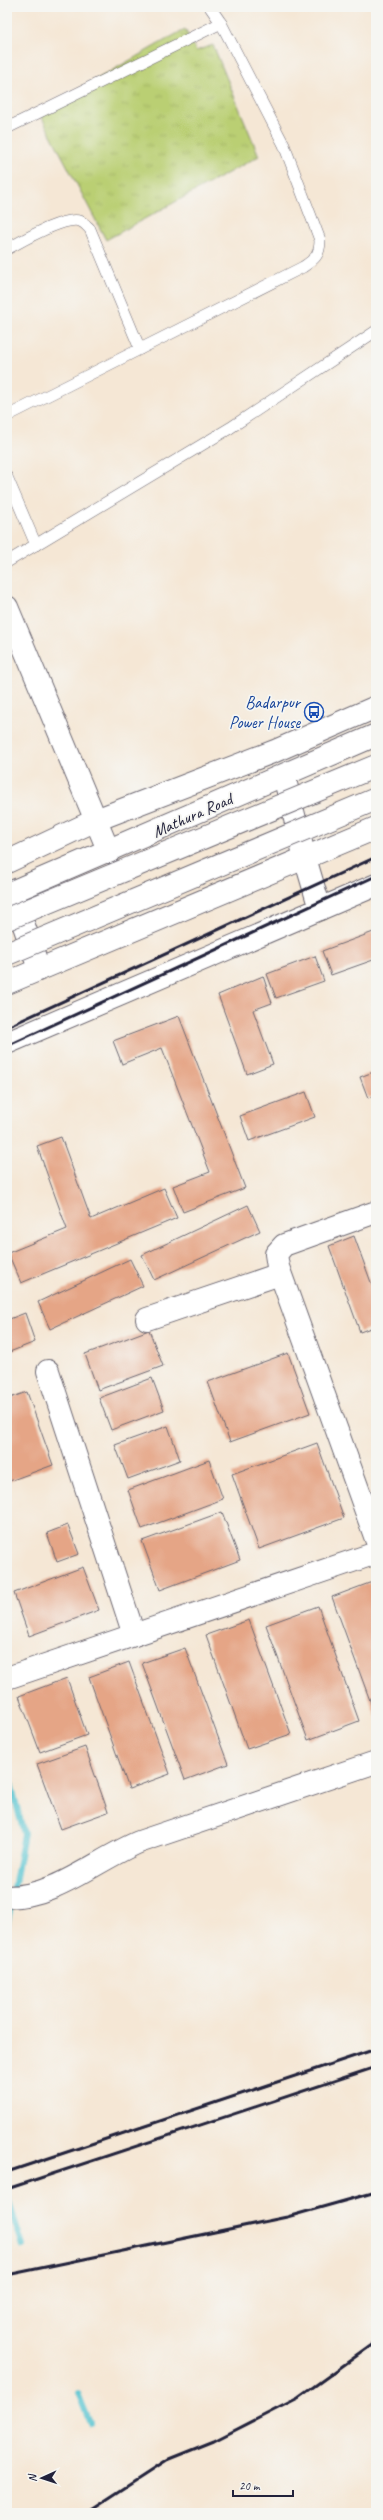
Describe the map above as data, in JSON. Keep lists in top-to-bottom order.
{
  "streets": {
    "main road": ["Mathura Road"]
  },
  "places": {
    "bus stop": ["Badarpur Power House"]
  },
  "scale_bar": "20 m",
  "north": "left"
}
